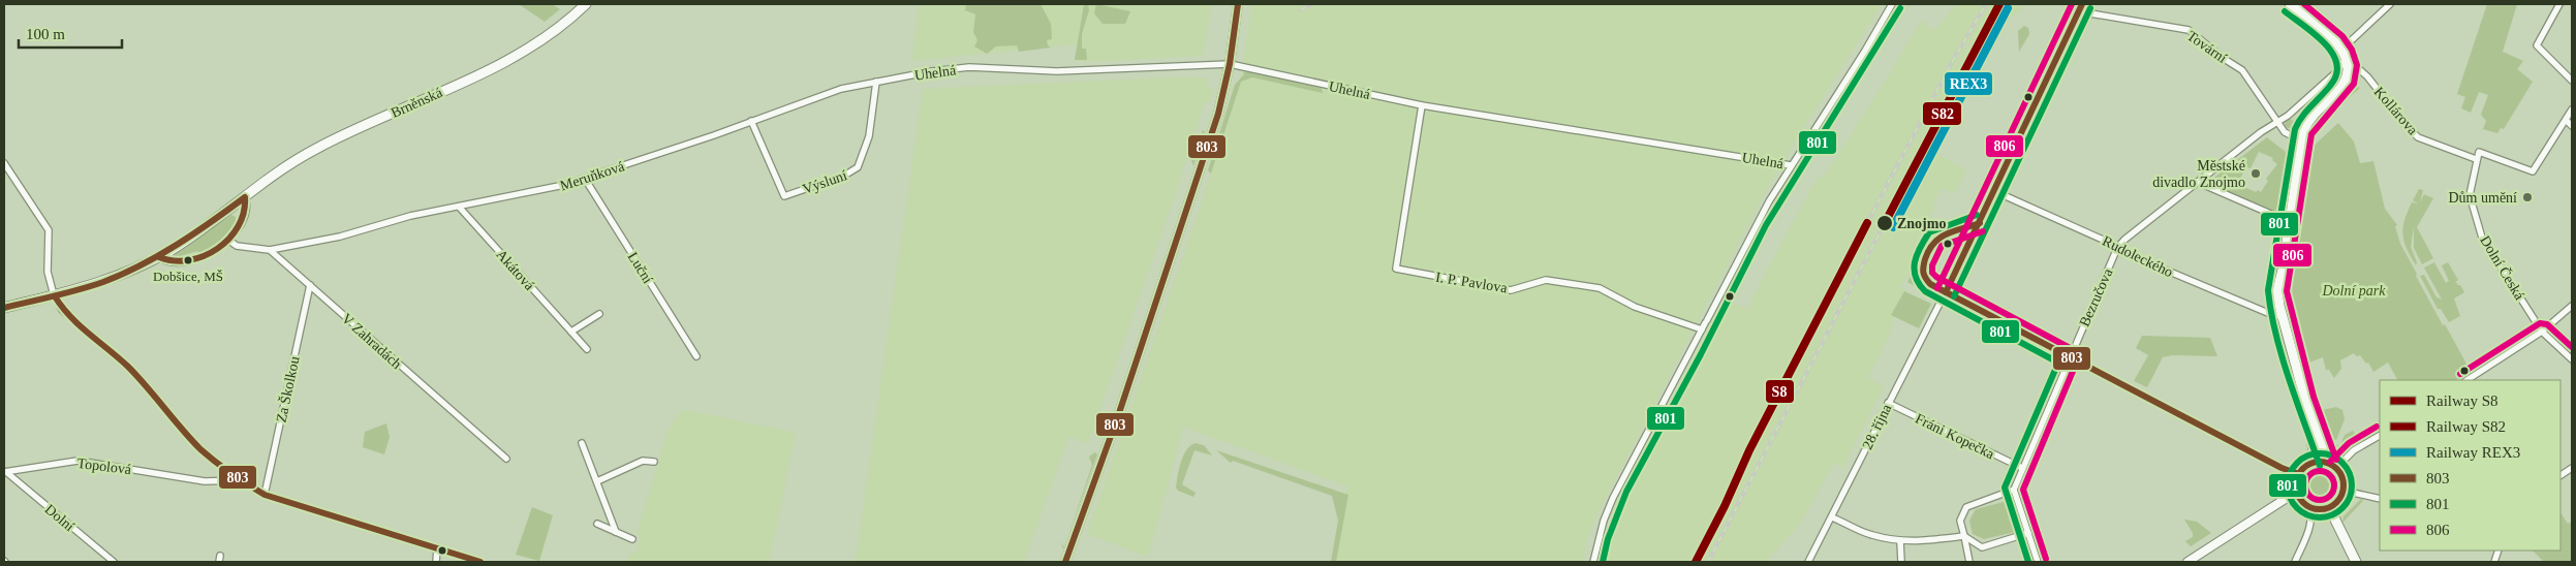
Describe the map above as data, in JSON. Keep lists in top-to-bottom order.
{
  "streets": {
    "main road": ["Brněnská"],
    "street": [
      "Tovární",
      "Uhelná",
      "Kollárova",
      "Meruňková",
      "Výsluní",
      "Rudoleckého",
      "Luční",
      "Dolní Česká",
      "Akátová",
      "I. P. Pavlova",
      "Bezručova",
      "V Zahradách",
      "Za Školkou",
      "28. října",
      "Fráni Kopečka",
      "Topolová",
      "Dolní"
    ]
  },
  "crossings": [
    ["Tovární", "28. října"],
    ["Uhelná", "Meruňková"],
    ["Uhelná", "I. P. Pavlova"],
    ["Kollárova", "Dolní Česká"],
    ["Meruňková", "Výsluní"],
    ["Meruňková", "Luční"],
    ["Meruňková", "Akátová"],
    ["Meruňková", "V Zahradách"],
    ["Rudoleckého", "Bezručova"],
    ["Rudoleckého", "28. října"],
    ["Bezručova", "Fráni Kopečka"],
    ["V Zahradách", "Za Školkou"],
    ["28. října", "Fráni Kopečka"],
    ["Topolová", "Dolní"]
  ],
  "parks": ["Dolní park"],
  "places": [
    "Městské divadlo Znojmo",
    "Dům umění",
    "Znojmo",
    "Dobšice, MŠ"
  ],
  "lines": [
    "rail line S82",
    "transit line 803",
    "transit line 806",
    "rail line REX3",
    "transit line 801",
    "rail line S8"
  ],
  "legend": [
    "Railway S8",
    "Railway S82",
    "Railway REX3",
    "803",
    "801",
    "806"
  ],
  "scale_bar": "100 m"
}
